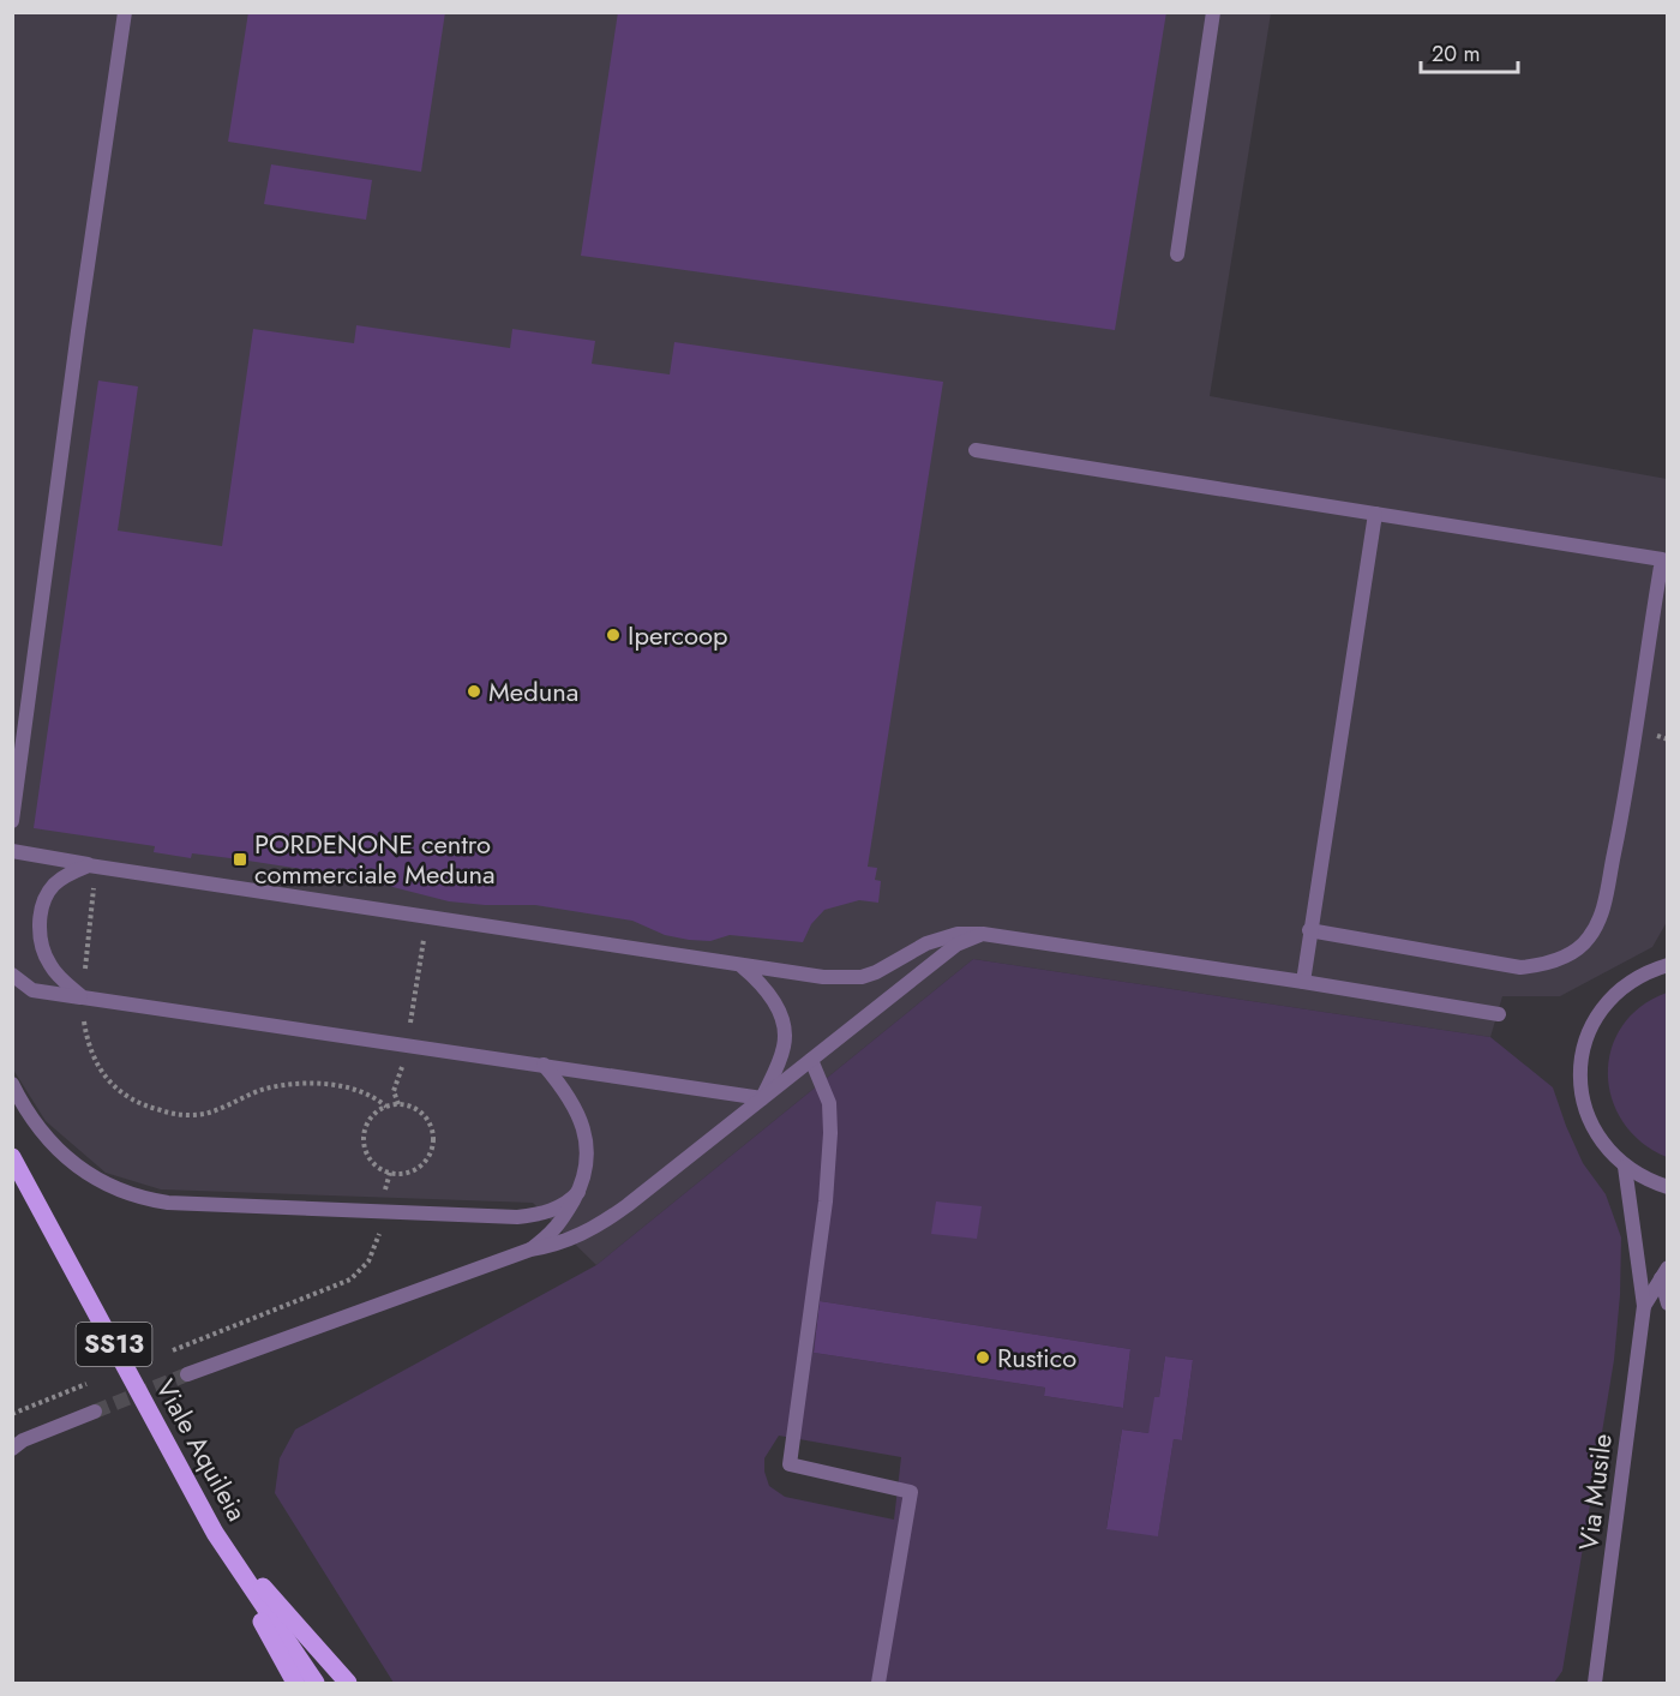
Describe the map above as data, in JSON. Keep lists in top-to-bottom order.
{
  "streets": {
    "main road": ["SS13", "Viale Aquileia"],
    "street": ["Via Musile"]
  },
  "places": {
    "other": ["Ipercoop", "Meduna", "Rustico"],
    "transit": ["PORDENONE centro commerciale Meduna"]
  },
  "scale_bar": "20 m"
}
